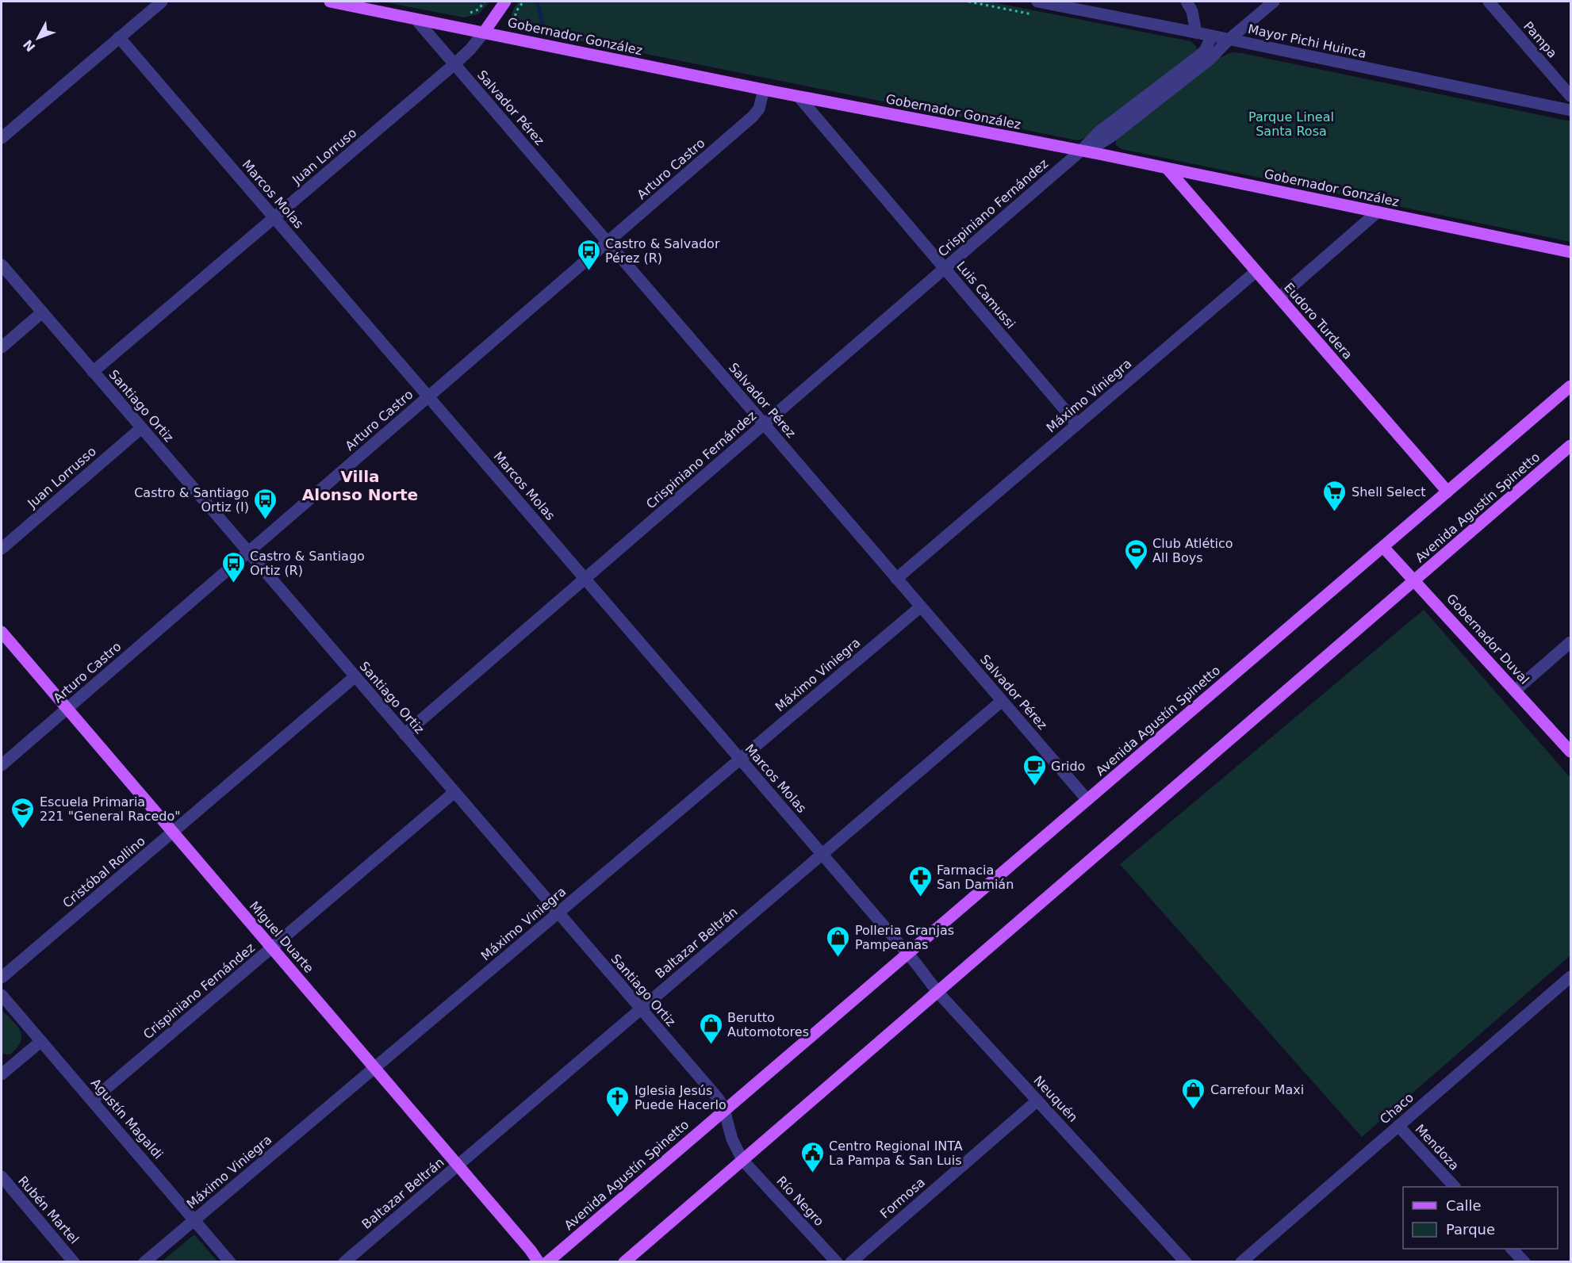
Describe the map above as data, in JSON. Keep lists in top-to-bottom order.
{
  "streets": {
    "main road": [
      "Gobernador González",
      "Eudoro Turdera",
      "Avenida Agustín Spinetto",
      "Gobernador Duval",
      "Miguel Duarte"
    ],
    "street": [
      "Pampa",
      "Mayor Pichi Huinca",
      "Salvador Pérez",
      "Juan Lorruso",
      "Arturo Castro",
      "Marcos Molas",
      "Crispiniano Fernández",
      "Luis Camussi",
      "Máximo Viniegra",
      "Santiago Ortiz",
      "Juan Lorrusso",
      "Cristóbal Rollino",
      "Baltazar Beltrán",
      "Neuquén",
      "Chaco",
      "Agustín Magaldi",
      "Mendoza",
      "Formosa",
      "Río Negro",
      "Rubén Martel"
    ]
  },
  "crossings": [
    ["Gobernador González", "Salvador Pérez"],
    ["Gobernador González", "Juan Lorruso"],
    ["Gobernador González", "Arturo Castro"],
    ["Gobernador González", "Crispiniano Fernández"],
    ["Gobernador González", "Luis Camussi"],
    ["Gobernador González", "Eudoro Turdera"],
    ["Mayor Pichi Huinca", "Crispiniano Fernández"],
    ["Salvador Pérez", "Juan Lorruso"],
    ["Salvador Pérez", "Arturo Castro"],
    ["Salvador Pérez", "Crispiniano Fernández"],
    ["Salvador Pérez", "Máximo Viniegra"],
    ["Salvador Pérez", "Avenida Agustín Spinetto"],
    ["Salvador Pérez", "Baltazar Beltrán"],
    ["Juan Lorruso", "Marcos Molas"],
    ["Juan Lorruso", "Santiago Ortiz"],
    ["Arturo Castro", "Marcos Molas"],
    ["Arturo Castro", "Santiago Ortiz"],
    ["Arturo Castro", "Miguel Duarte"],
    ["Marcos Molas", "Crispiniano Fernández"],
    ["Marcos Molas", "Máximo Viniegra"],
    ["Marcos Molas", "Avenida Agustín Spinetto"],
    ["Marcos Molas", "Baltazar Beltrán"],
    ["Marcos Molas", "Neuquén"],
    ["Crispiniano Fernández", "Luis Camussi"],
    ["Crispiniano Fernández", "Santiago Ortiz"],
    ["Crispiniano Fernández", "Miguel Duarte"],
    ["Crispiniano Fernández", "Agustín Magaldi"],
    ["Luis Camussi", "Máximo Viniegra"],
    ["Eudoro Turdera", "Máximo Viniegra"],
    ["Eudoro Turdera", "Avenida Agustín Spinetto"],
    ["Máximo Viniegra", "Santiago Ortiz"],
    ["Máximo Viniegra", "Miguel Duarte"],
    ["Máximo Viniegra", "Agustín Magaldi"],
    ["Santiago Ortiz", "Juan Lorrusso"],
    ["Santiago Ortiz", "Avenida Agustín Spinetto"],
    ["Santiago Ortiz", "Cristóbal Rollino"],
    ["Santiago Ortiz", "Baltazar Beltrán"],
    ["Santiago Ortiz", "Río Negro"],
    ["Avenida Agustín Spinetto", "Gobernador Duval"],
    ["Avenida Agustín Spinetto", "Neuquén"],
    ["Avenida Agustín Spinetto", "Río Negro"],
    ["Cristóbal Rollino", "Miguel Duarte"],
    ["Miguel Duarte", "Baltazar Beltrán"],
    ["Neuquén", "Formosa"],
    ["Chaco", "Mendoza"]
  ],
  "districts": ["Villa Alonso Norte"],
  "parks": ["Parque Lineal Santa Rosa"],
  "places": {
    "bus stop": ["Castro & Salvador Pérez (R)", "Castro & Santiago Ortiz (I)", "Castro & Santiago Ortiz (R)"],
    "supermarket": ["Shell Select"],
    "sports": ["Club Atlético All Boys"],
    "cafe": ["Grido"],
    "school or university": ["Escuela Primaria 221 \"General Racedo\""],
    "pharmacy": ["Farmacia San Damián"],
    "shop": ["Polleria Granjas Pampeanas", "Berutto Automotores", "Carrefour Maxi"],
    "church": ["Iglesia Jesús Puede Hacerlo"],
    "public building": ["Centro Regional INTA La Pampa & San Luis"]
  },
  "legend": ["Calle", "Parque"],
  "north": "bottom left"
}
